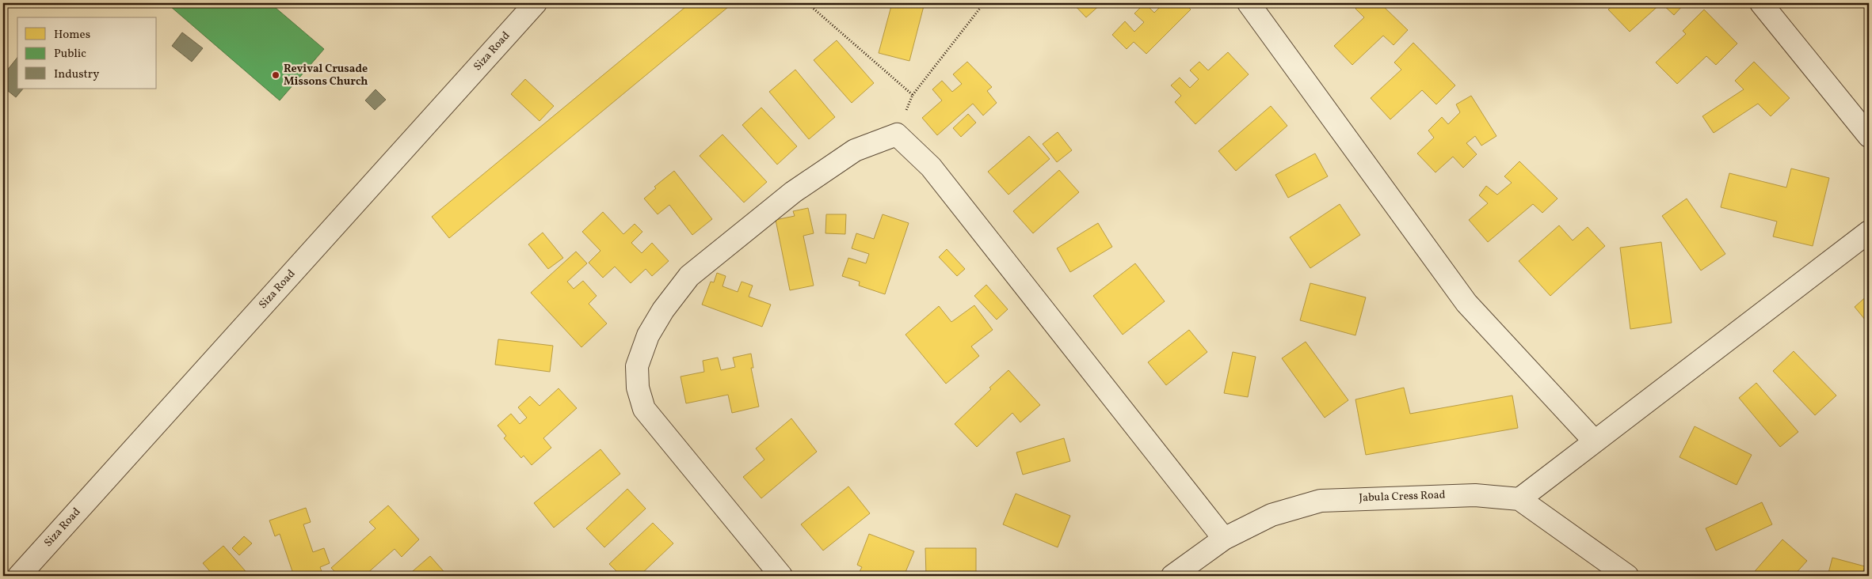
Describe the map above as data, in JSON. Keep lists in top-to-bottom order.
{
  "streets": {
    "street": ["Siza Road", "Jabula Cress Road"]
  },
  "places": ["Revival Crusade Missons Church"],
  "legend": ["Homes", "Public", "Industry"]
}
